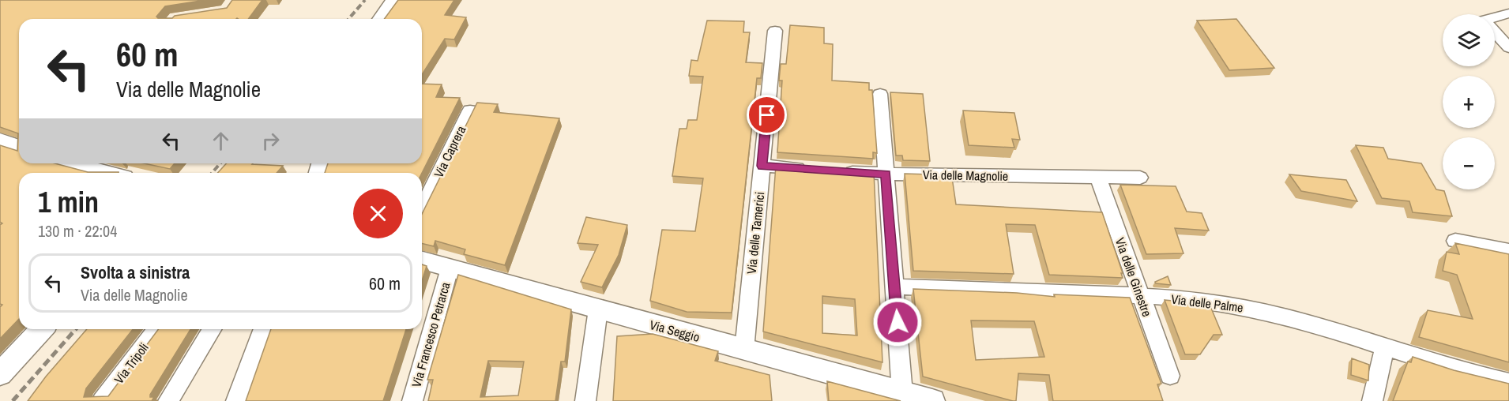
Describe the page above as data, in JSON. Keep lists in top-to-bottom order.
{
  "streets": {
    "street": [
      "Via Caprera",
      "Via delle Magnolie",
      "Via delle Tamerici",
      "Via delle Ginestre",
      "Via delle Palme",
      "Via Seggio",
      "Via Francesco Petrarca",
      "Via Tripoli"
    ]
  },
  "crossings": [
    ["Via delle Magnolie", "Via delle Ginestre"],
    ["Via delle Tamerici", "Via Seggio"],
    ["Via delle Ginestre", "Via delle Palme"],
    ["Via Seggio", "Via Francesco Petrarca"]
  ],
  "page": {
    "map_buttons": ["+", "−"],
    "turn": ["60 m", "Via delle Magnolie"],
    "heading": ["1 min", "130 m · 22:04"],
    "list": [
      {
        "name": "Svolta a sinistra",
        "note": "Via delle Magnolie",
        "value": "60 m"
      }
    ]
  }
}
